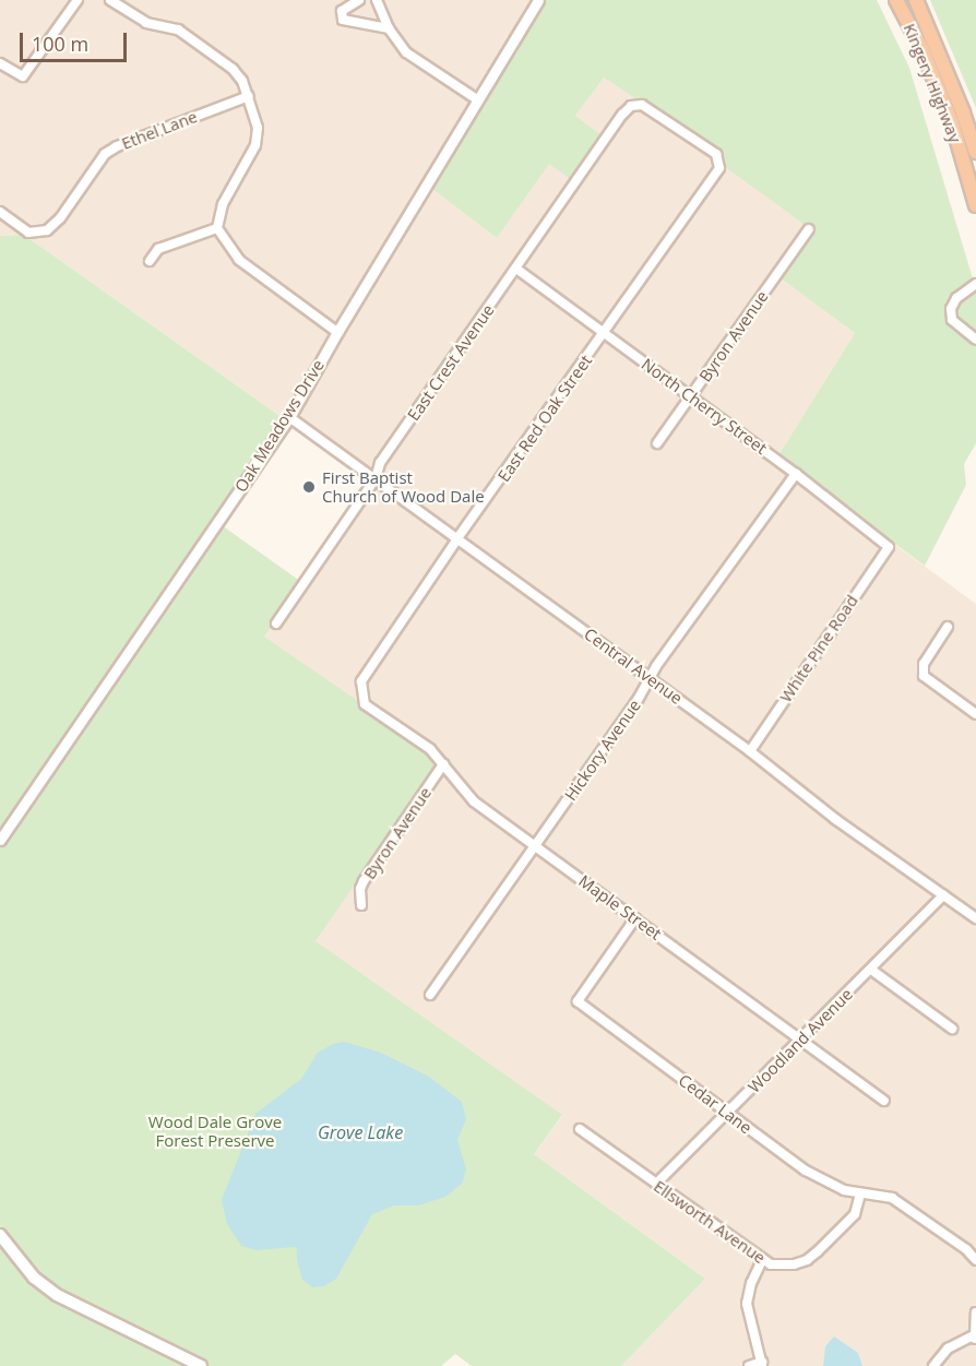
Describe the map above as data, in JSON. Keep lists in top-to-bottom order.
{
  "streets": {
    "highway": ["Kingery Highway"],
    "street": [
      "Ethel Lane",
      "Byron Avenue",
      "East Crest Avenue",
      "North Cherry Street",
      "East Red Oak Street",
      "Oak Meadows Drive",
      "White Pine Road",
      "Central Avenue",
      "Hickory Avenue",
      "Maple Street",
      "Woodland Avenue",
      "Cedar Lane",
      "Ellsworth Avenue"
    ]
  },
  "crossings": [
    ["Byron Avenue", "North Cherry Street"],
    ["Byron Avenue", "Maple Street"],
    ["East Crest Avenue", "North Cherry Street"],
    ["East Crest Avenue", "East Red Oak Street"],
    ["East Crest Avenue", "Central Avenue"],
    ["North Cherry Street", "East Red Oak Street"],
    ["North Cherry Street", "White Pine Road"],
    ["North Cherry Street", "Hickory Avenue"],
    ["East Red Oak Street", "Central Avenue"],
    ["East Red Oak Street", "Maple Street"],
    ["Oak Meadows Drive", "Central Avenue"],
    ["White Pine Road", "Central Avenue"],
    ["Central Avenue", "Hickory Avenue"],
    ["Central Avenue", "Woodland Avenue"],
    ["Hickory Avenue", "Maple Street"],
    ["Maple Street", "Woodland Avenue"],
    ["Maple Street", "Cedar Lane"],
    ["Woodland Avenue", "Cedar Lane"],
    ["Woodland Avenue", "Ellsworth Avenue"],
    ["Cedar Lane", "Ellsworth Avenue"]
  ],
  "water": ["Grove Lake"],
  "parks": ["Wood Dale Grove Forest Preserve"],
  "places": ["First Baptist Church of Wood Dale"],
  "scale_bar": "100 m"
}
